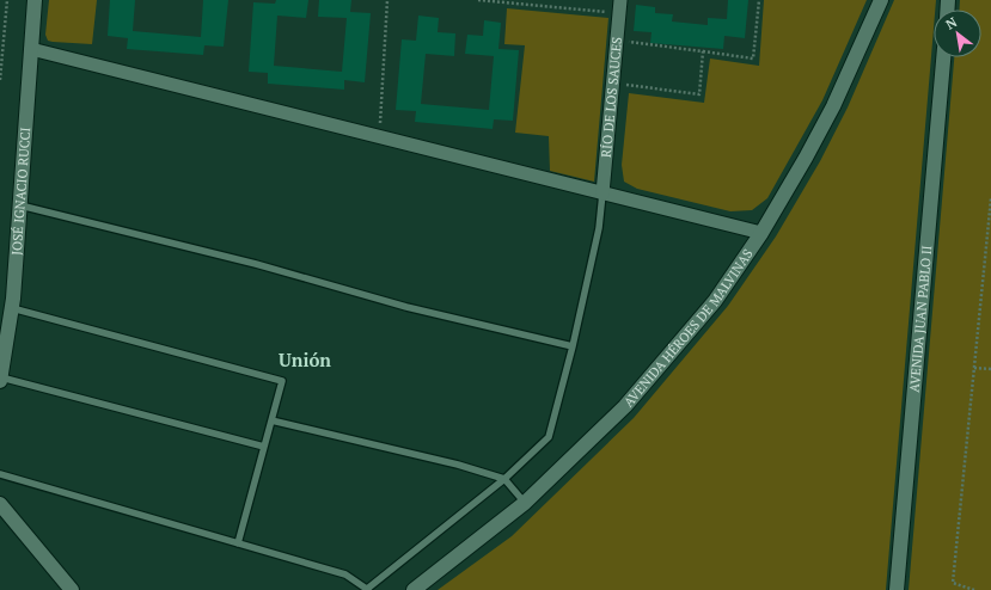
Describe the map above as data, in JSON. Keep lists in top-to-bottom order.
{
  "streets": {
    "main road": ["JOSÉ IGNACIO RUCCI", "AVENIDA JUAN PABLO II", "AVENIDA HÉROES DE MALVINAS"],
    "street": ["RÍO DE LOS SAUCES"]
  },
  "districts": ["Unión"],
  "north": "top left"
}
